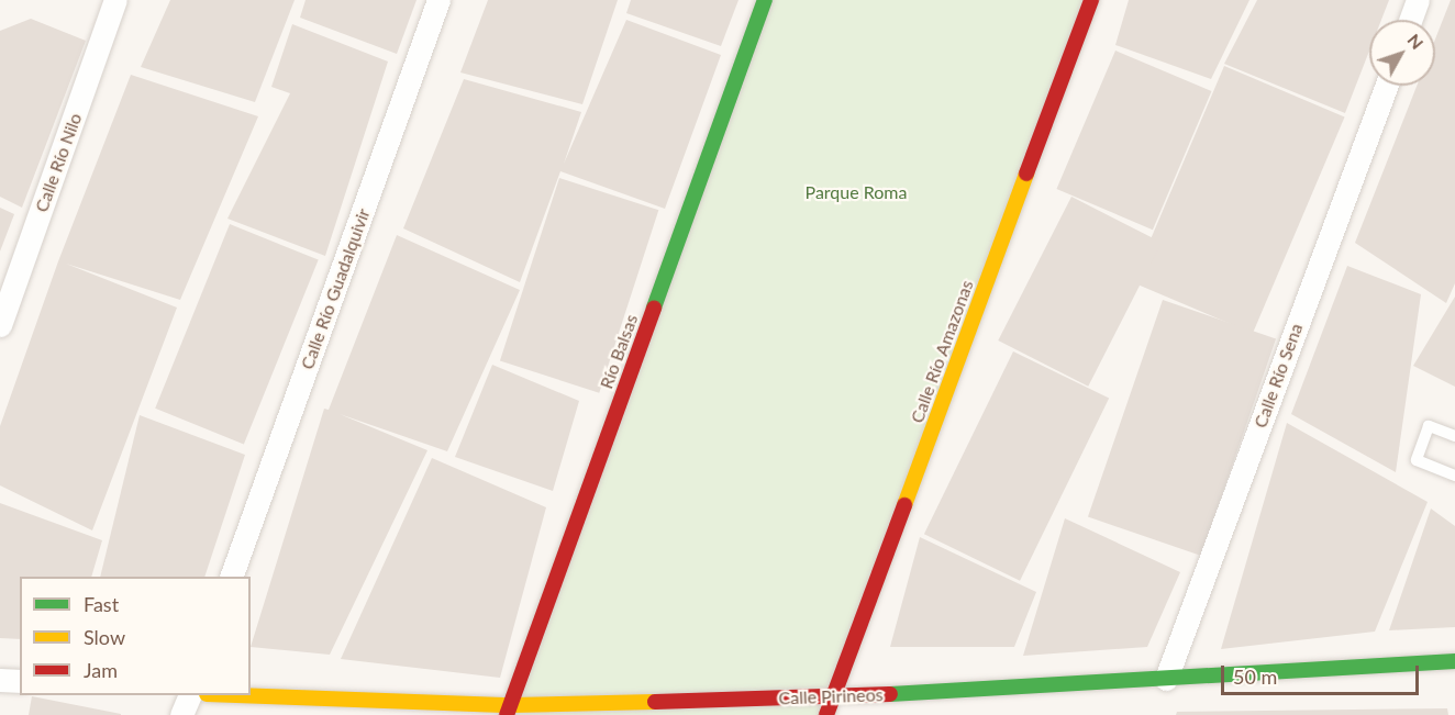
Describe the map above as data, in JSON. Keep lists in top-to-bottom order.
{
  "streets": {
    "street": [
      "Calle Río Nilo",
      "Calle Río Guadalquivir",
      "Río Balsas",
      "Calle Río Amazonas",
      "Calle Río Sena",
      "Calle Pirineos"
    ]
  },
  "crossings": [
    ["Río Balsas", "Calle Pirineos"],
    ["Calle Río Amazonas", "Calle Pirineos"],
    ["Calle Río Sena", "Calle Pirineos"]
  ],
  "parks": ["Parque Roma"],
  "legend": ["Fast", "Slow", "Jam"],
  "scale_bar": "50 m",
  "north": "top right"
}
